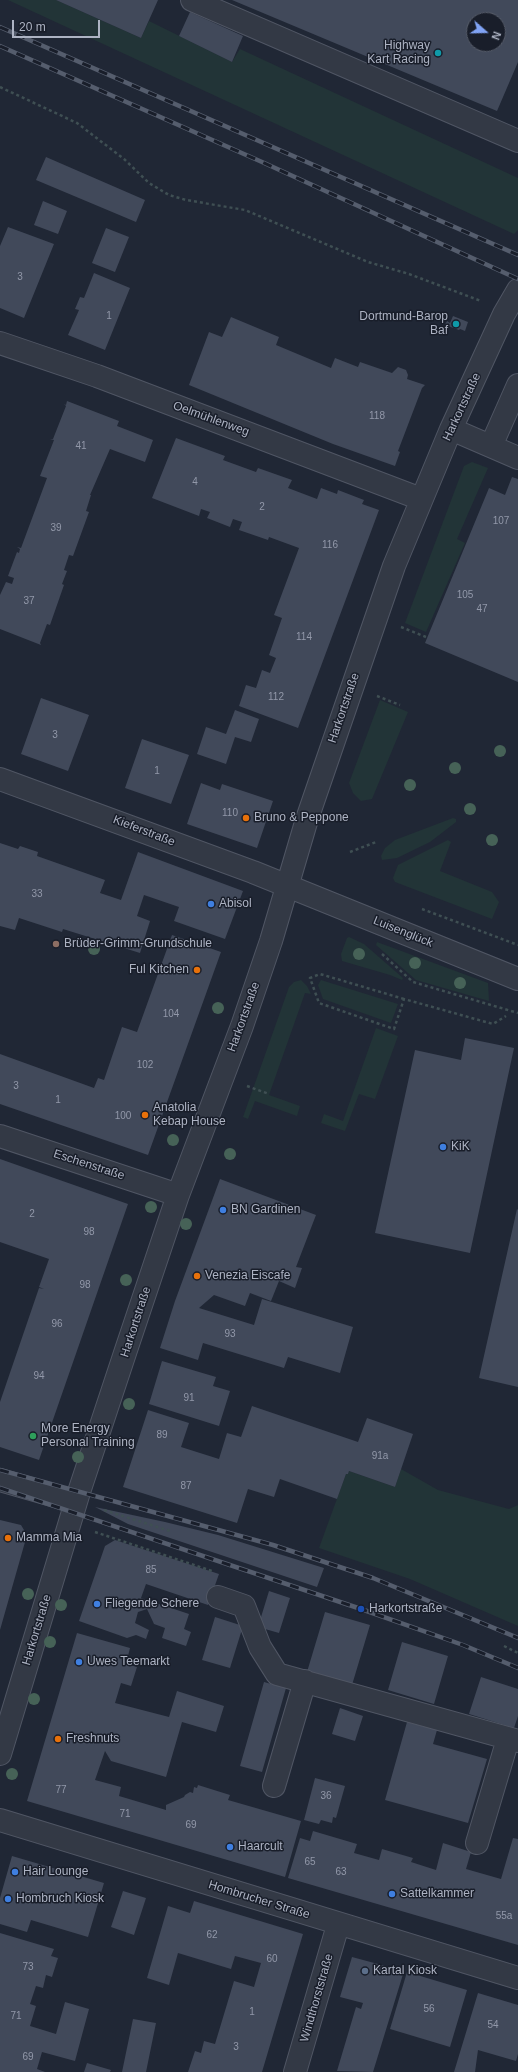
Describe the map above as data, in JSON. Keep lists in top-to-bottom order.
{
  "streets": {
    "street": [
      "Harkortstraße",
      "Oelmühlenweg",
      "Kieferstraße",
      "Luisenglück",
      "Eschenstraße",
      "Hombrucher Straße",
      "Windthorststraße"
    ]
  },
  "crossings": [
    ["Harkortstraße", "Oelmühlenweg"],
    ["Harkortstraße", "Kieferstraße"],
    ["Harkortstraße", "Luisenglück"],
    ["Harkortstraße", "Eschenstraße"],
    ["Kieferstraße", "Luisenglück"],
    ["Hombrucher Straße", "Windthorststraße"]
  ],
  "places": [
    "Highway Kart Racing",
    "Dortmund-Barop Baf",
    "Bruno & Peppone",
    "Abisol",
    "Brüder-Grimm-Grundschule",
    "Ful Kitchen",
    "Anatolia Kebap House",
    "KiK",
    "BN Gardinen",
    "Venezia Eiscafe",
    "More Energy Personal Training",
    "Mamma Mia",
    "Fliegende Schere",
    "Harkortstraße",
    "Uwes Teemarkt",
    "Freshnuts",
    "Haarcult",
    "Hair Lounge",
    "Sattelkammer",
    "Hombruch Kiosk",
    "Kartal Kiosk"
  ],
  "house_numbers": [
    "3",
    "1",
    "118",
    "41",
    "4",
    "2",
    "107",
    "39",
    "116",
    "105",
    "37",
    "47",
    "114",
    "112",
    "3",
    "1",
    "110",
    "33",
    "104",
    "102",
    "3",
    "1",
    "100",
    "2",
    "98",
    "98",
    "96",
    "93",
    "94",
    "91",
    "89",
    "91a",
    "87",
    "85",
    "77",
    "36",
    "71",
    "69",
    "65",
    "63",
    "55a",
    "62",
    "60",
    "73",
    "56",
    "1",
    "71",
    "54",
    "3",
    "69"
  ],
  "scale_bar": "20 m",
  "north": "right"
}
